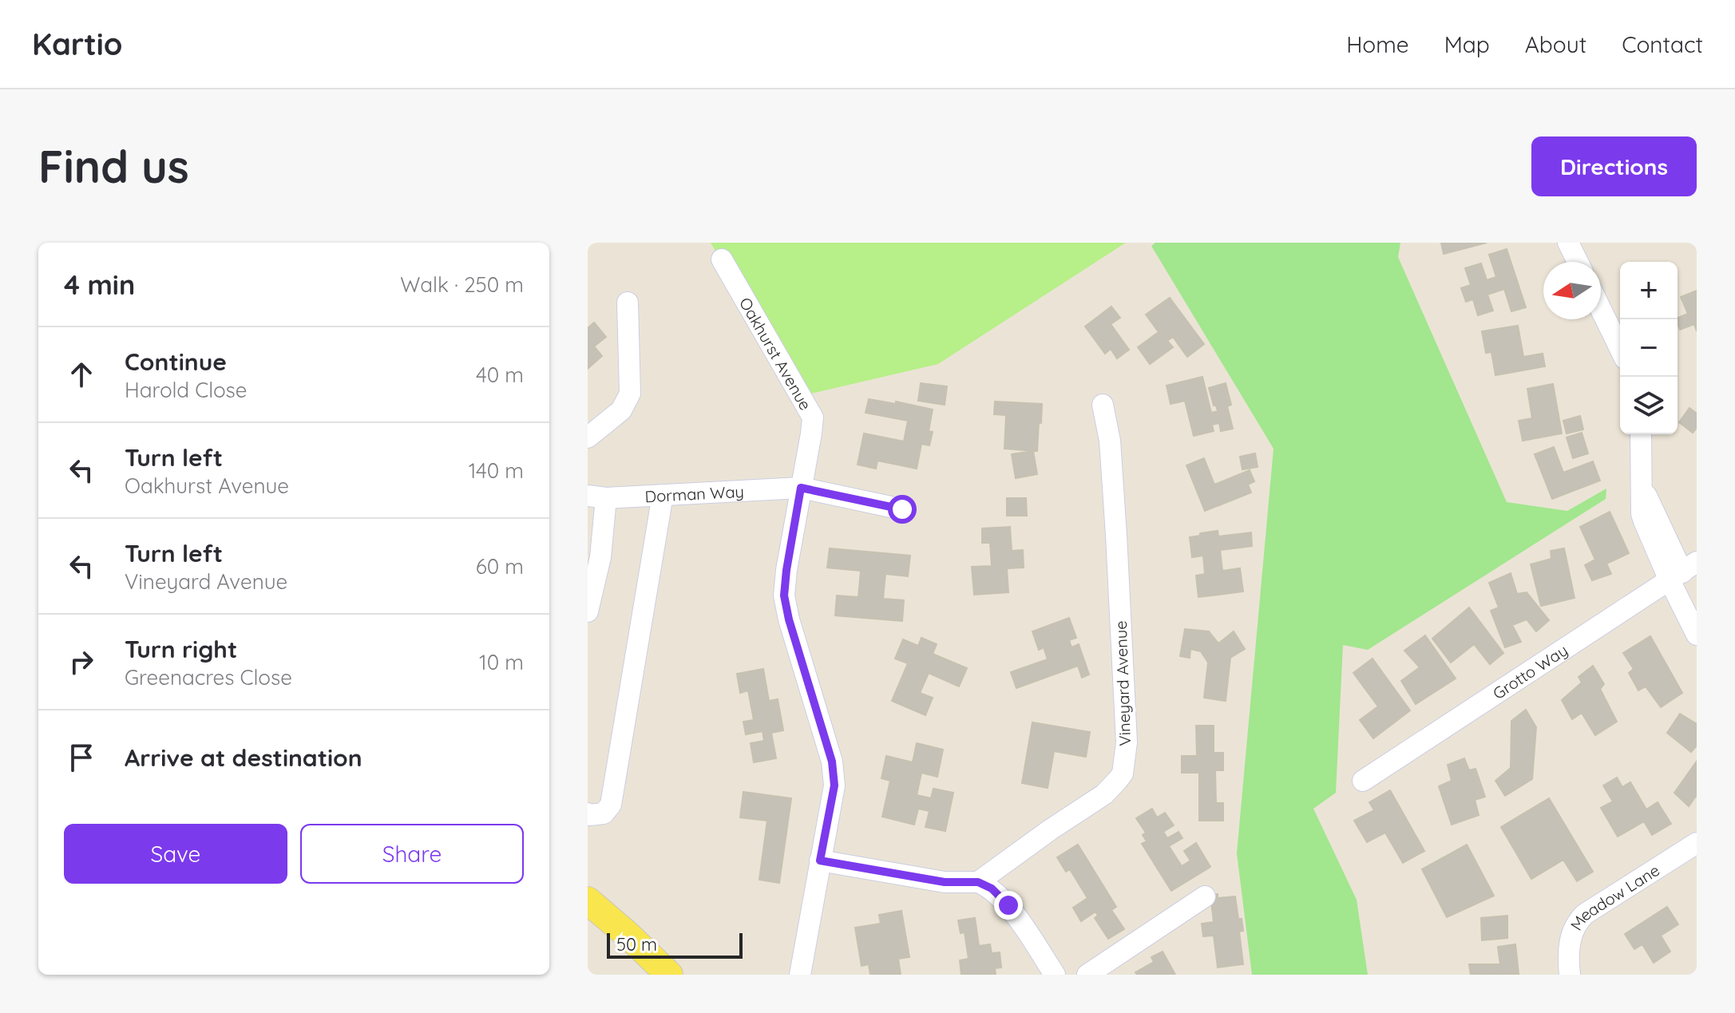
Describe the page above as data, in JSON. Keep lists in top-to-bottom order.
{
  "streets": {
    "street": [
      "Oakhurst Avenue",
      "Dorman Way",
      "Grotto Way",
      "Vineyard Avenue",
      "Meadow Lane"
    ]
  },
  "crossings": [
    ["Oakhurst Avenue", "Dorman Way"]
  ],
  "scale_bar": "50 m",
  "north": "left",
  "page": {
    "header": "Kartio",
    "nav": [
      "Home",
      "Map",
      "About",
      "Contact"
    ],
    "buttons": [
      "Directions",
      ["Save", "Share"]
    ],
    "title": "Find us",
    "heading": ["4 min", "Walk · 250 m"],
    "map_buttons": ["+", "−"],
    "list": [
      ["Continue", "Harold Close", "40 m"],
      ["Turn left", "Oakhurst Avenue", "140 m"],
      ["Turn left", "Vineyard Avenue", "60 m"],
      ["Turn right", "Greenacres Close", "10 m"],
      "Arrive at destination"
    ],
    "scale": "50 m"
  }
}
